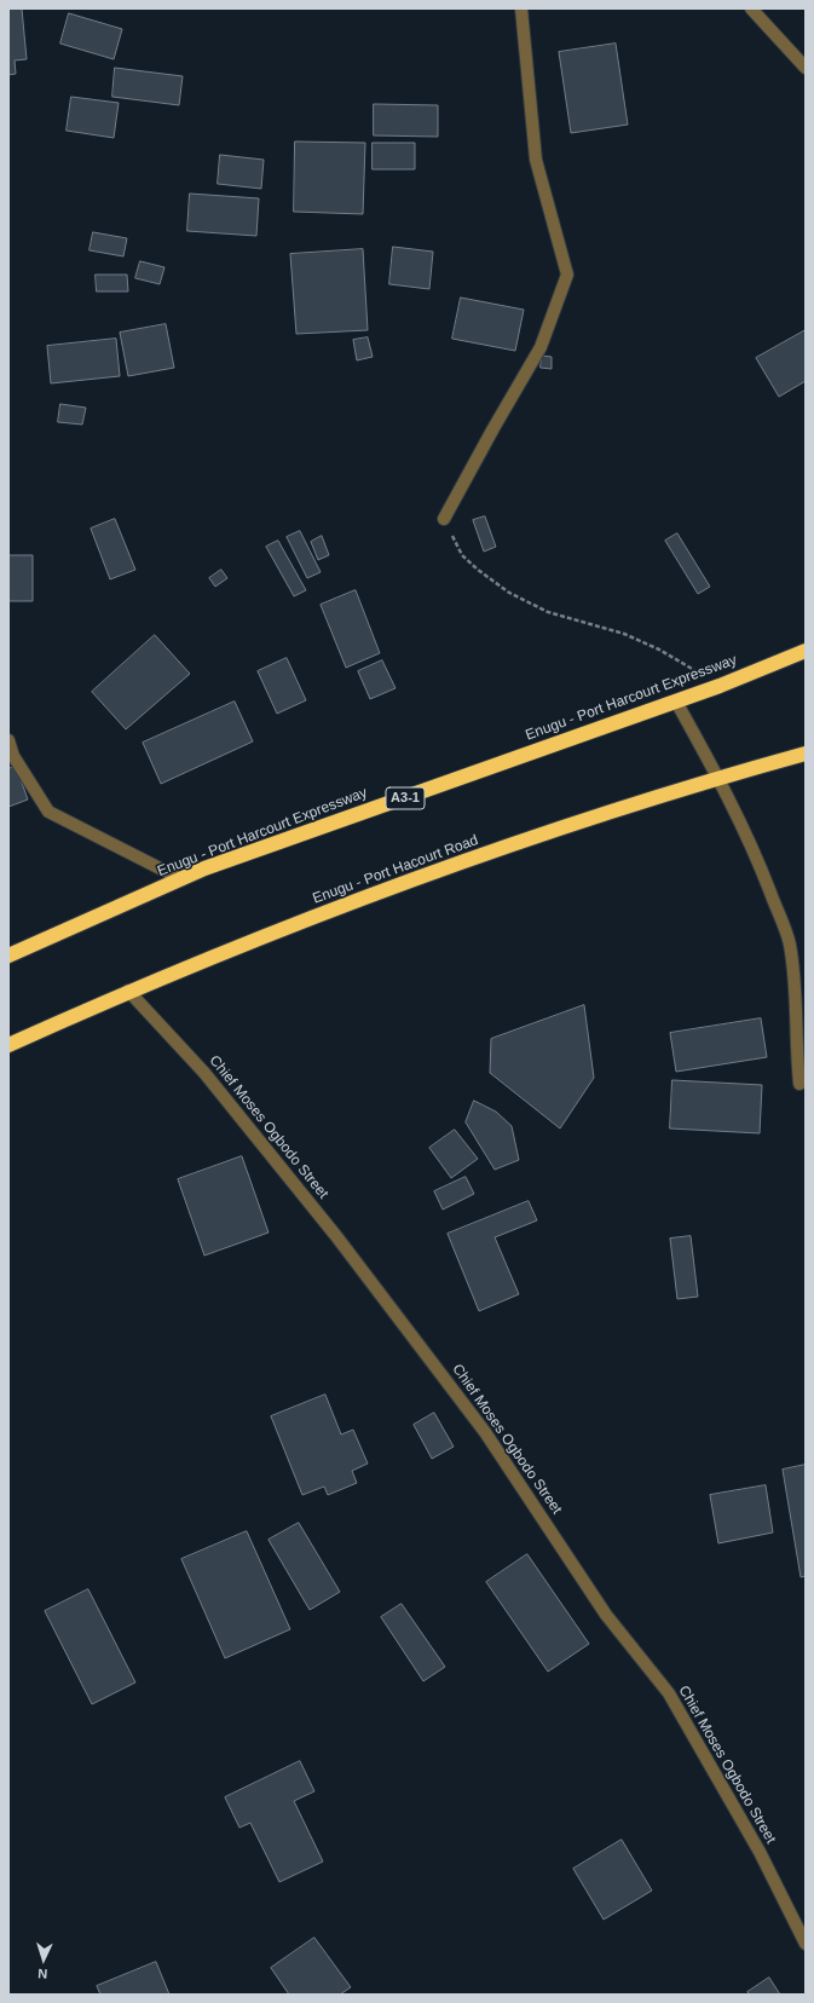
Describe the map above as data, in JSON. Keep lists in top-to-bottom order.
{
  "streets": {
    "highway": ["Enugu - Port Harcourt Expressway", "A3-1", "Enugu - Port Hacourt Road"],
    "street": ["Chief Moses Ogbodo Street"]
  },
  "crossings": [
    ["Enugu - Port Hacourt Road", "Chief Moses Ogbodo Street"]
  ],
  "north": "bottom"
}
